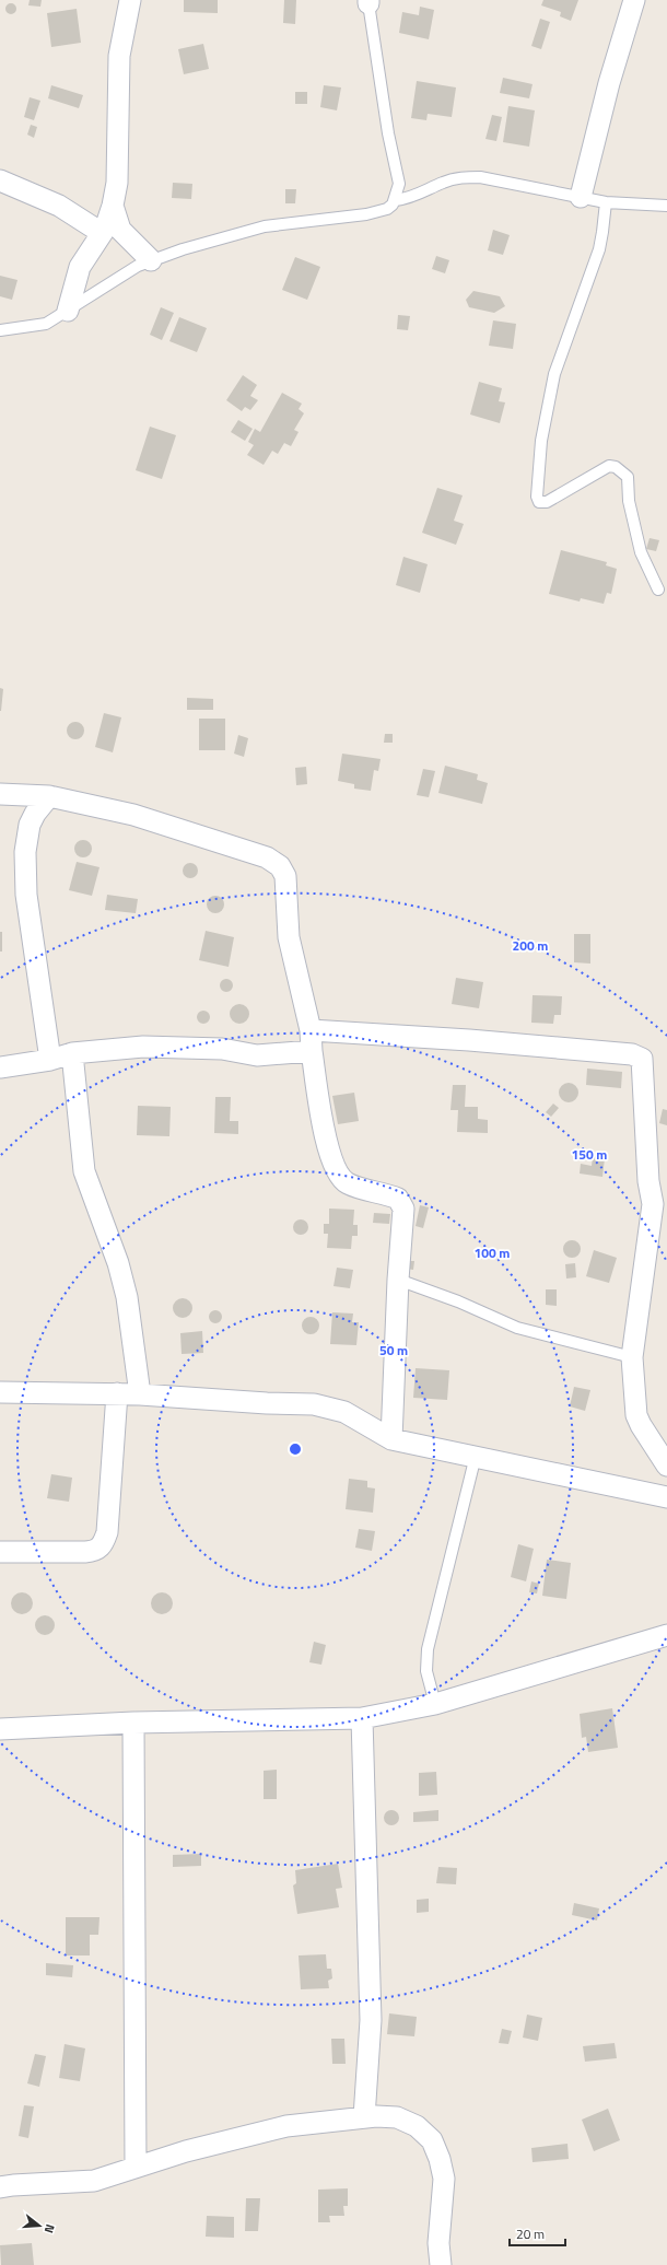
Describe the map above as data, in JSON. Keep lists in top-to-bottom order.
{
  "scale_bar": "20 m",
  "north": "right",
  "rings": [
    "200 m",
    "150 m",
    "100 m",
    "50 m"
  ]
}
